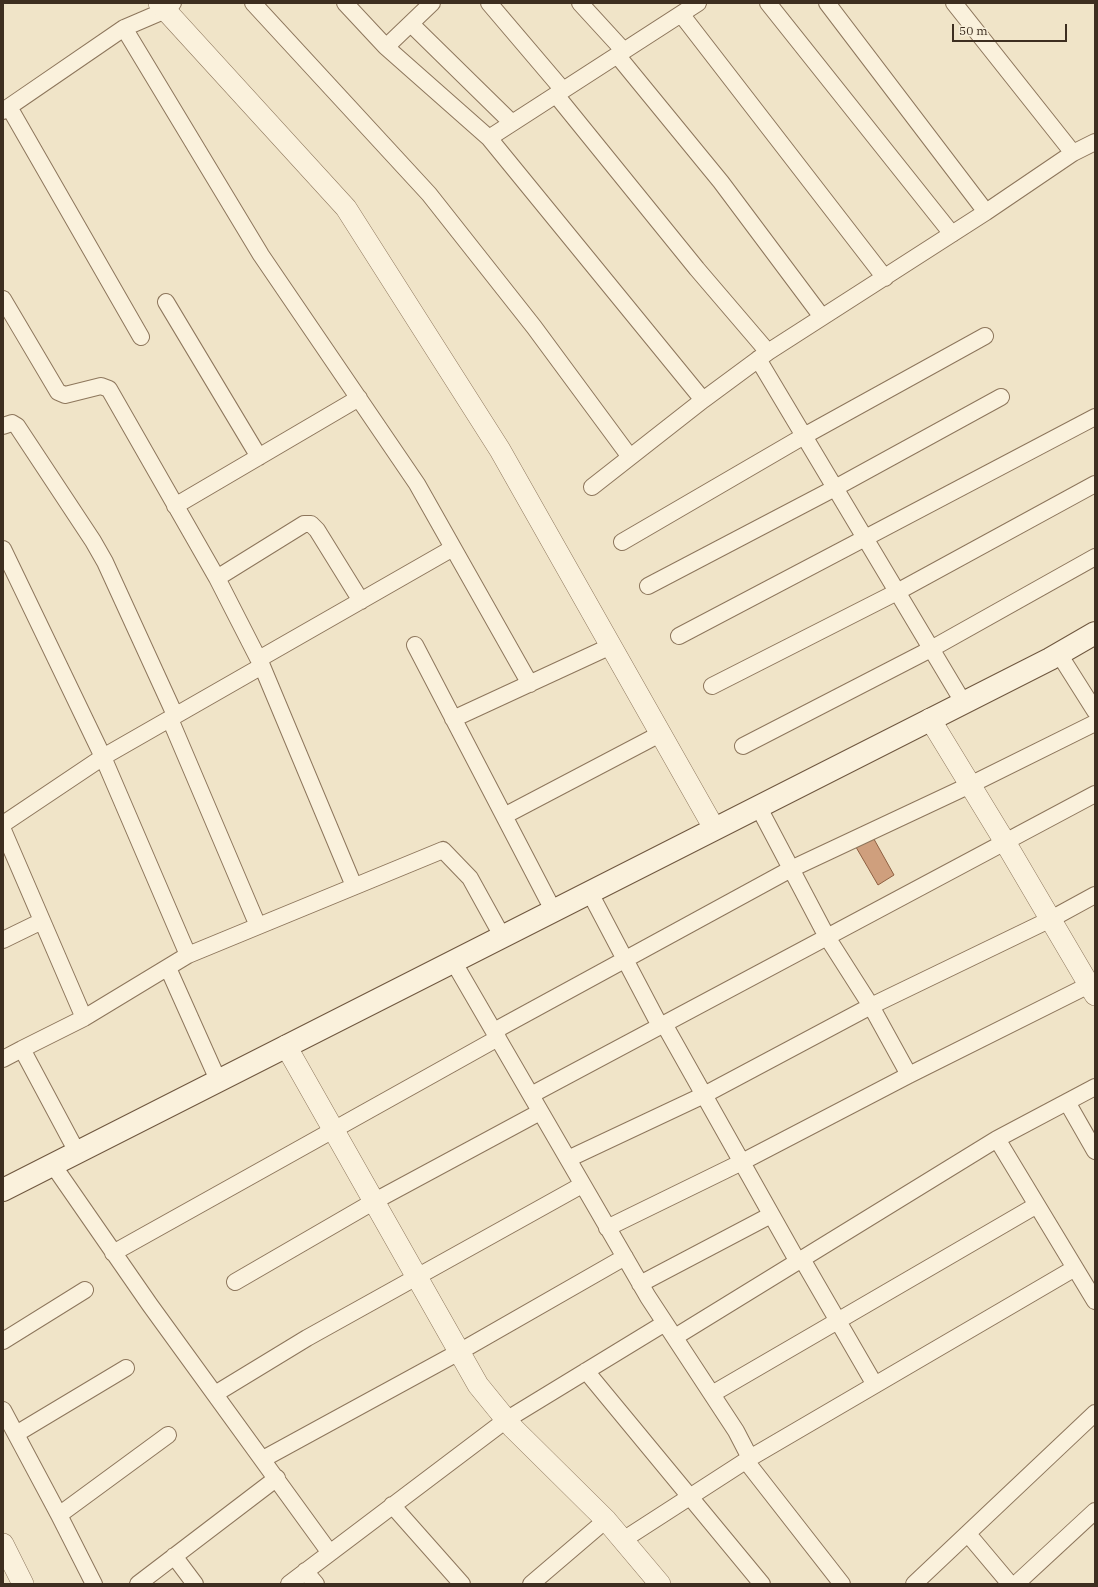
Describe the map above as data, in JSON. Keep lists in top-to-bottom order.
{
  "scale_bar": "50 m"
}
